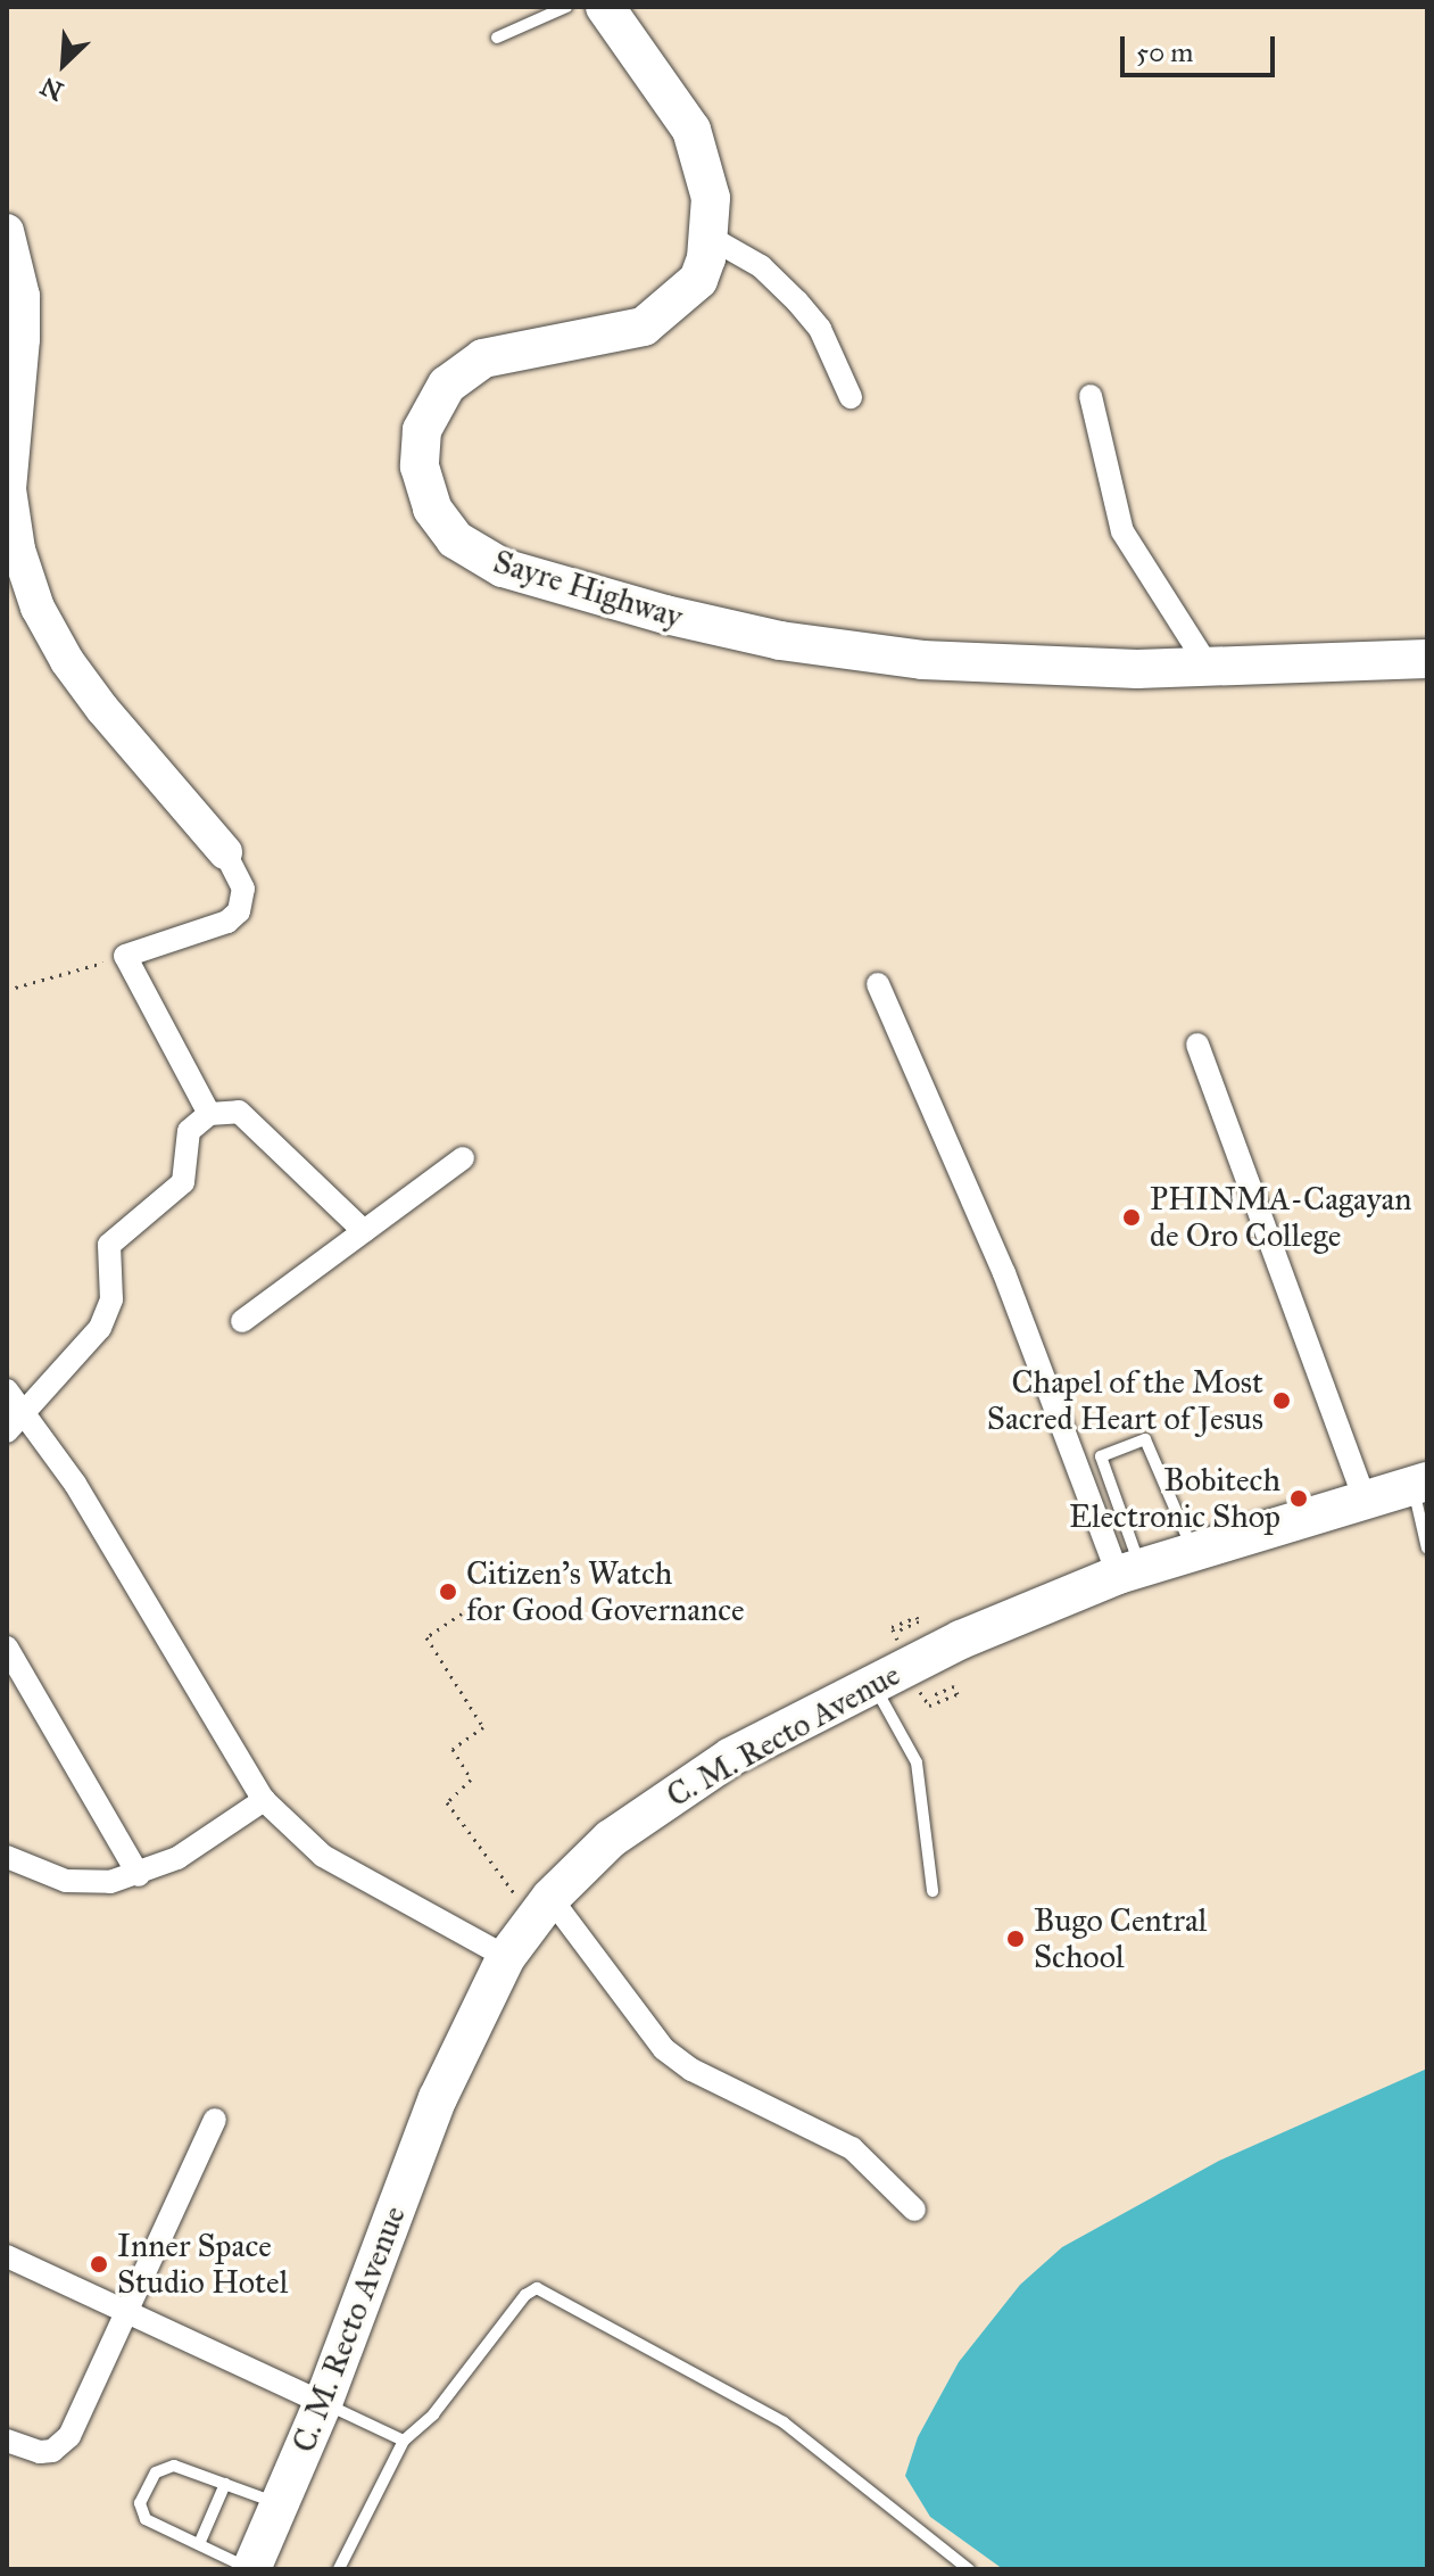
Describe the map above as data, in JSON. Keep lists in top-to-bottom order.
{
  "streets": {
    "highway": ["Sayre Highway", "C. M. Recto Avenue"]
  },
  "places": [
    "PHINMA-Cagayan de Oro College",
    "Chapel of the Most Sacred Heart of Jesus",
    "Bobitech Electronic Shop",
    "Citizen's Watch for Good Governance",
    "Bugo Central School",
    "Inner Space Studio Hotel"
  ],
  "scale_bar": "50 m",
  "north": "bottom left"
}
